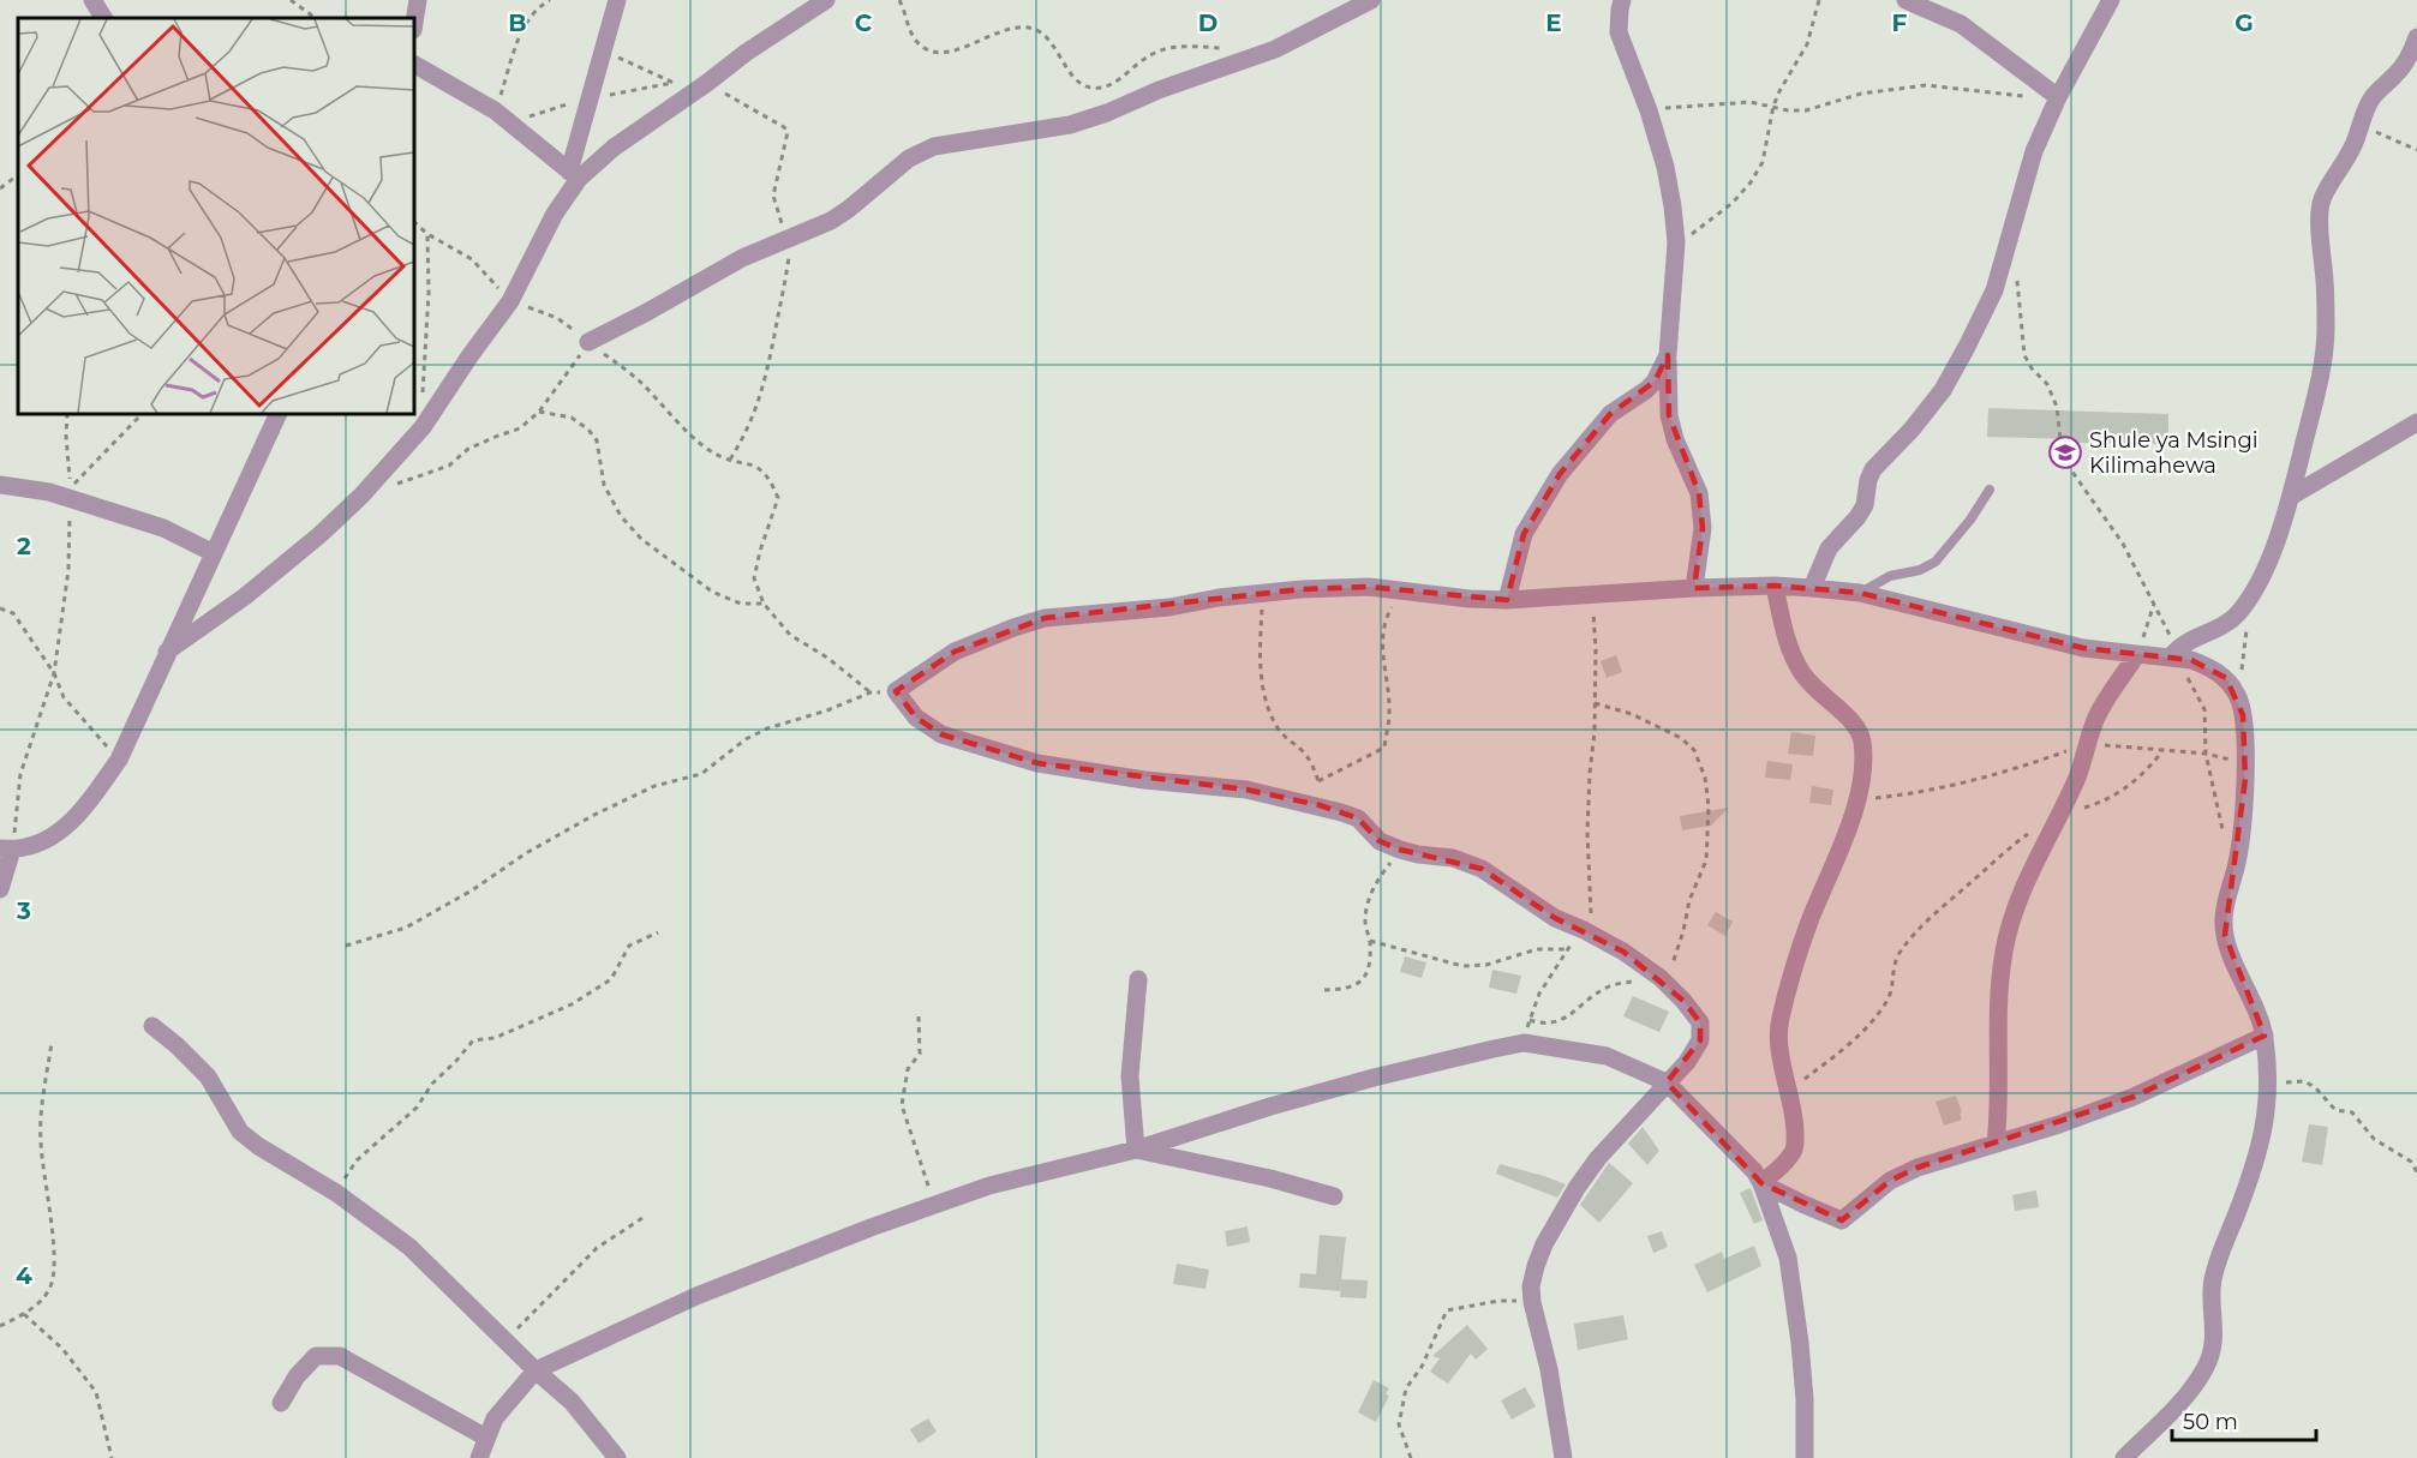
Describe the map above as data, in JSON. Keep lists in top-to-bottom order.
{
  "places": {
    "school or university": ["Shule ya Msingi Kilimahewa"]
  },
  "scale_bar": "50 m",
  "grid": {
    "columns": [
      "B",
      "C",
      "D",
      "E",
      "F",
      "G"
    ],
    "rows": ["2", "3", "4"]
  }
}
